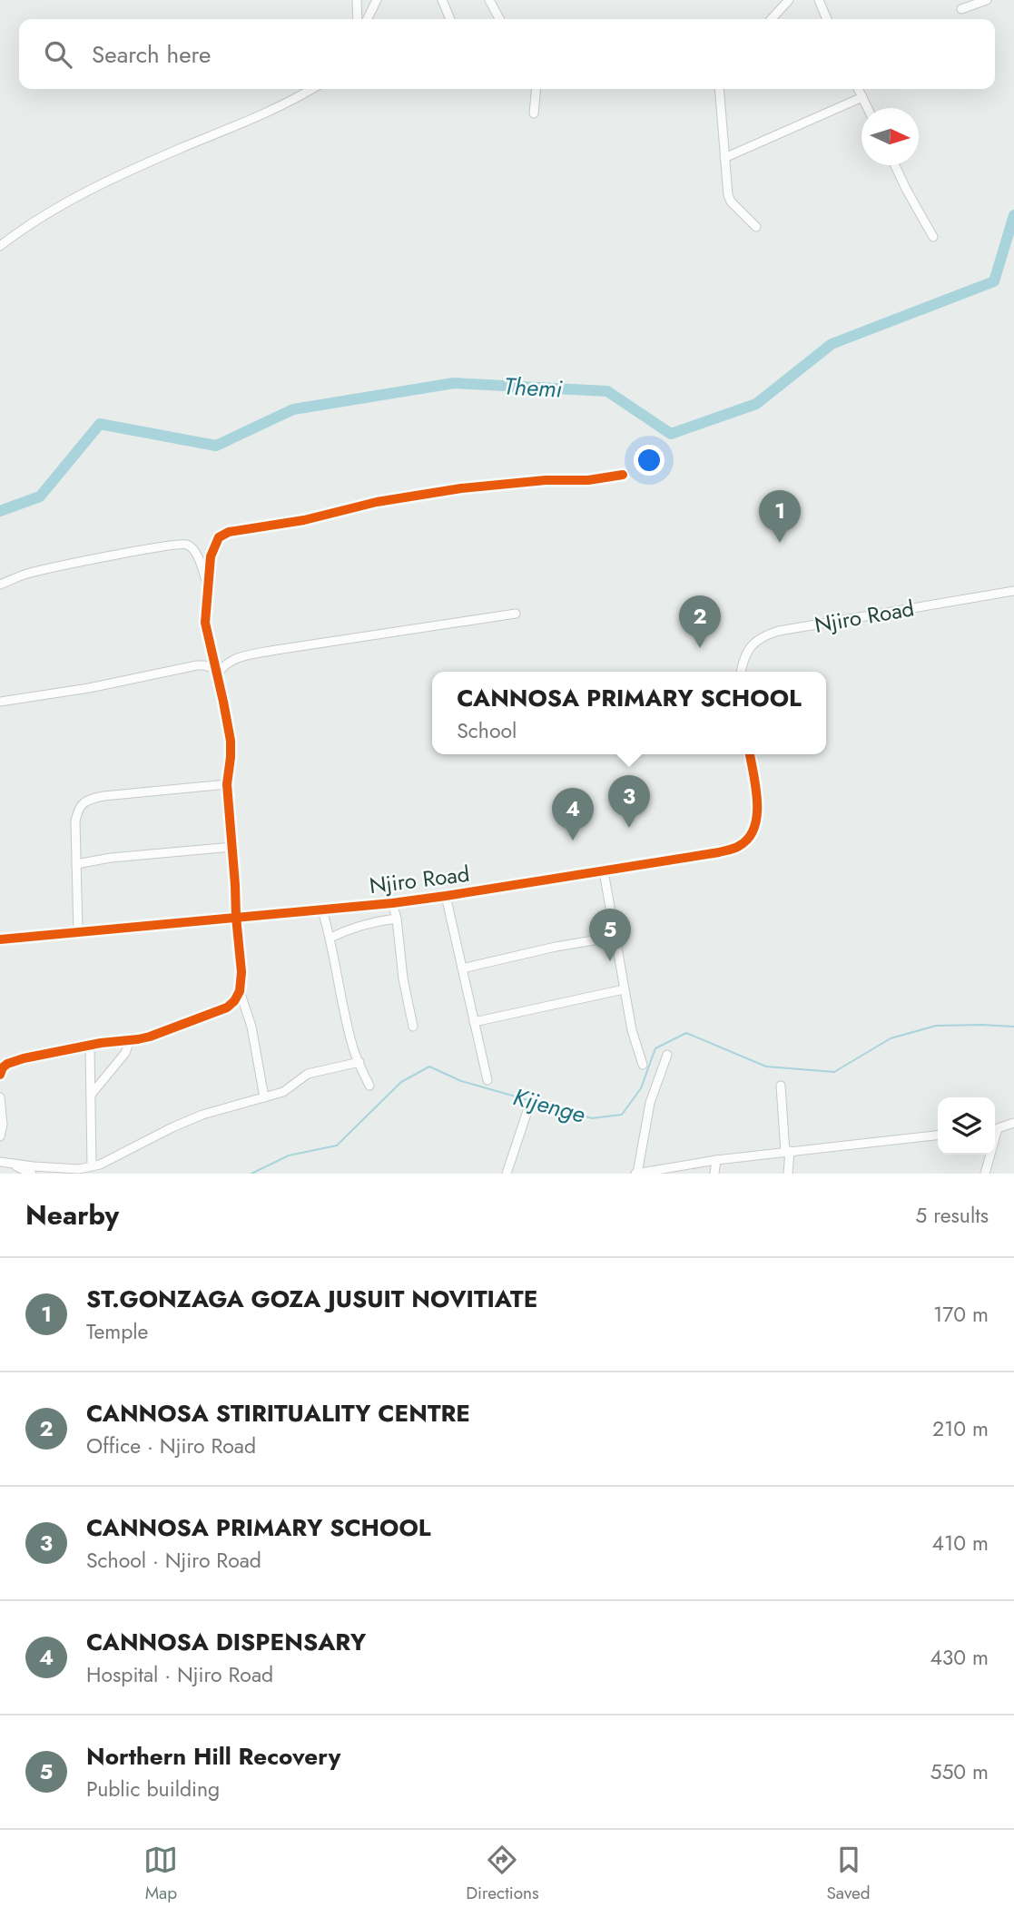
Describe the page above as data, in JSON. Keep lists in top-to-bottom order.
{
  "streets": {
    "street": ["Njiro Road"]
  },
  "water": ["Themi", "Kijenge"],
  "north": "right",
  "page": {
    "search": "Search here",
    "pins": [
      "1",
      "2",
      "3",
      "4",
      "5"
    ],
    "popup": ["CANNOSA PRIMARY SCHOOL", "School"],
    "heading": ["Nearby", "5 results"],
    "list": [
      {
        "mark": "1",
        "name": "ST.GONZAGA GOZA JUSUIT NOVITIATE",
        "note": "Temple",
        "value": "170 m"
      },
      {
        "mark": "2",
        "name": "CANNOSA STIRITUALITY CENTRE",
        "note": "Office · Njiro Road",
        "value": "210 m"
      },
      {
        "mark": "3",
        "name": "CANNOSA PRIMARY SCHOOL",
        "note": "School · Njiro Road",
        "value": "410 m"
      },
      {
        "mark": "4",
        "name": "CANNOSA DISPENSARY",
        "note": "Hospital · Njiro Road",
        "value": "430 m"
      },
      {
        "mark": "5",
        "name": "Northern Hill Recovery",
        "note": "Public building",
        "value": "550 m"
      }
    ],
    "nav": ["Map", "Directions", "Saved"]
  }
}
